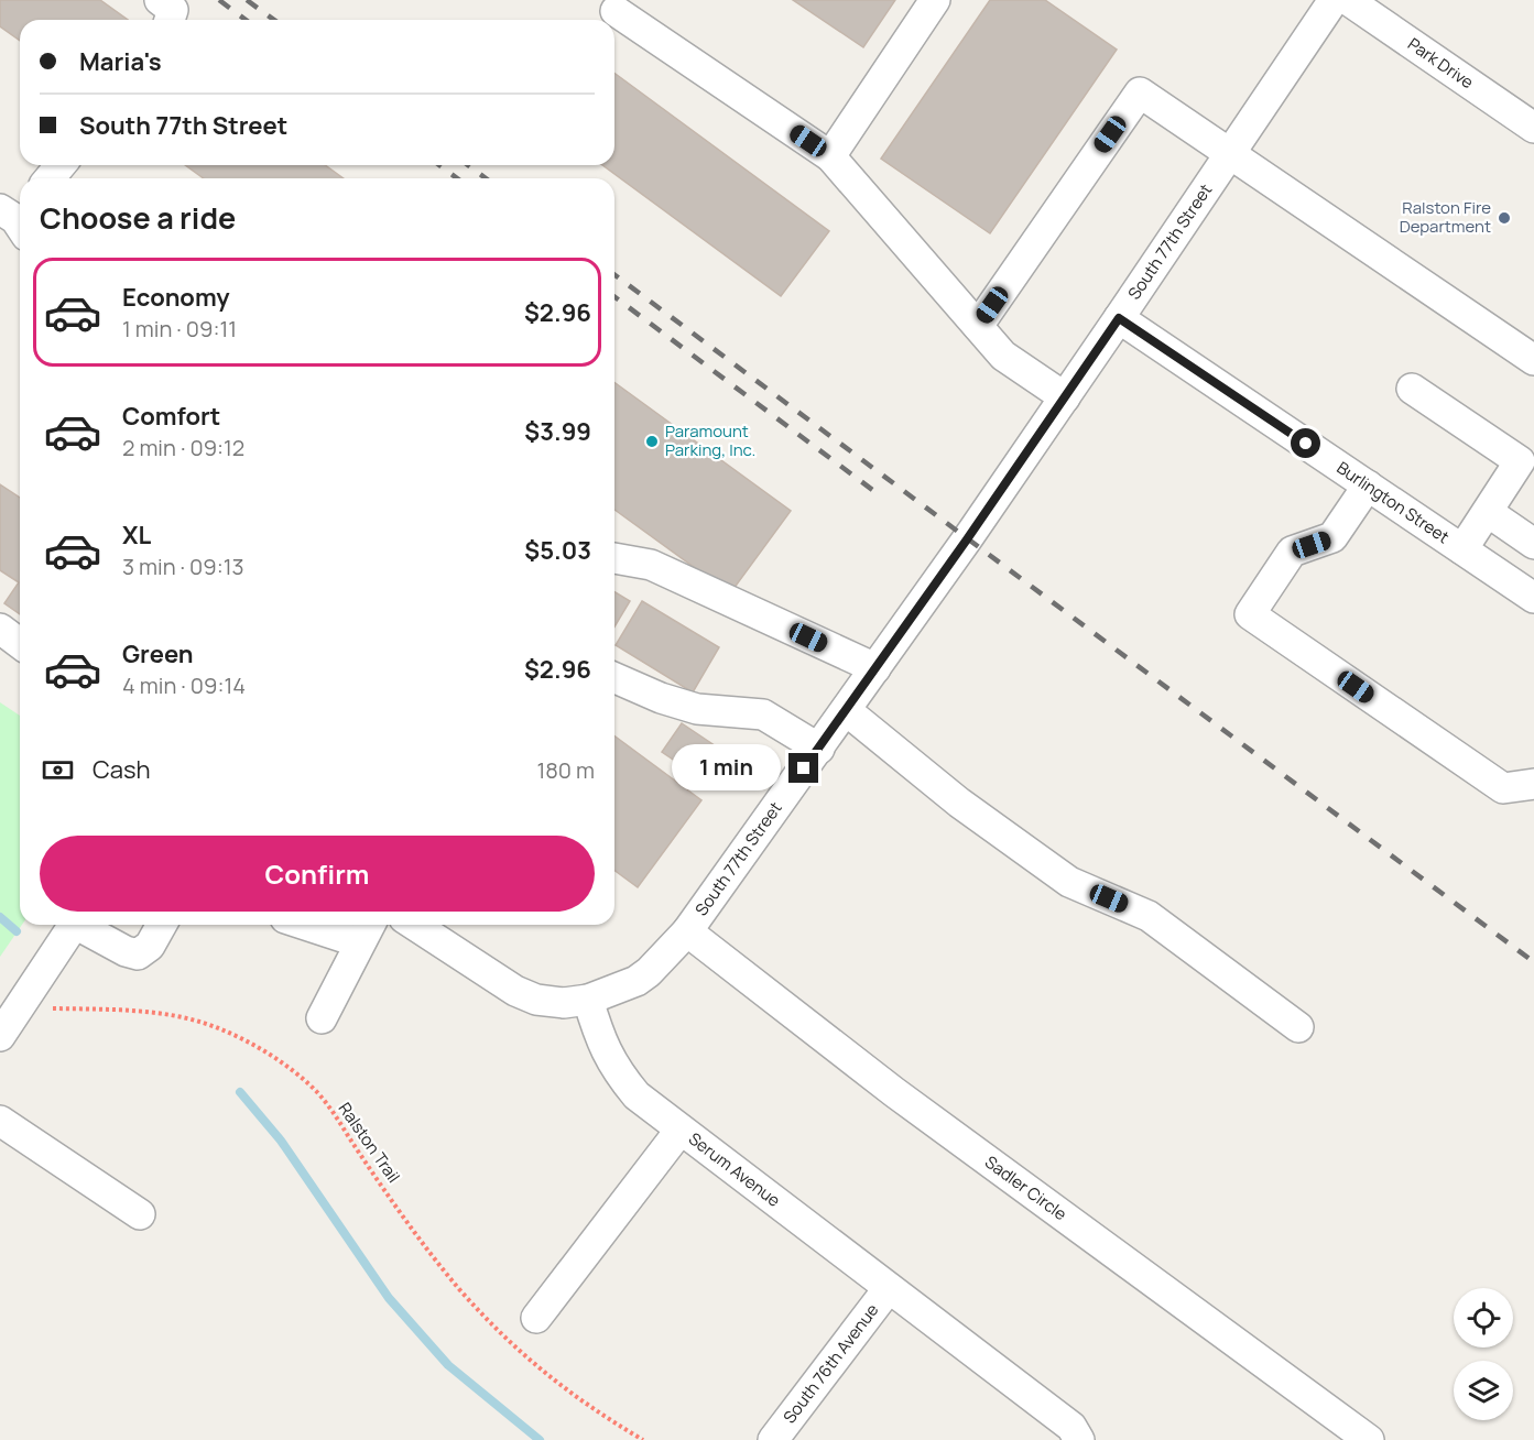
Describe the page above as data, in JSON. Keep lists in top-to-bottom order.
{
  "streets": {
    "street": [
      "Park Drive",
      "South 77th Street",
      "Burlington Street",
      "Serum Avenue",
      "Sadler Circle",
      "South 76th Avenue"
    ],
    "path": ["Ralston Trail"]
  },
  "crossings": [
    ["South 77th Street", "Burlington Street"],
    ["South 77th Street", "Serum Avenue"],
    ["South 77th Street", "Sadler Circle"],
    ["Serum Avenue", "South 76th Avenue"]
  ],
  "places": ["Ralston Fire Department", "Paramount Parking, Inc."],
  "page": {
    "banner": ["Maria's", "South 77th Street"],
    "heading": "Choose a ride",
    "list": [
      {
        "name": "Economy",
        "note": "1 min · 09:11",
        "value": "$2.96"
      },
      {
        "name": "Comfort",
        "note": "2 min · 09:12",
        "value": "$3.99"
      },
      {
        "name": "XL",
        "note": "3 min · 09:13",
        "value": "$5.03"
      },
      {
        "name": "Green",
        "note": "4 min · 09:14",
        "value": "$2.96"
      }
    ],
    "pay": ["Cash", "180 m"],
    "bubble": "1 min",
    "buttons": "Confirm"
  }
}
